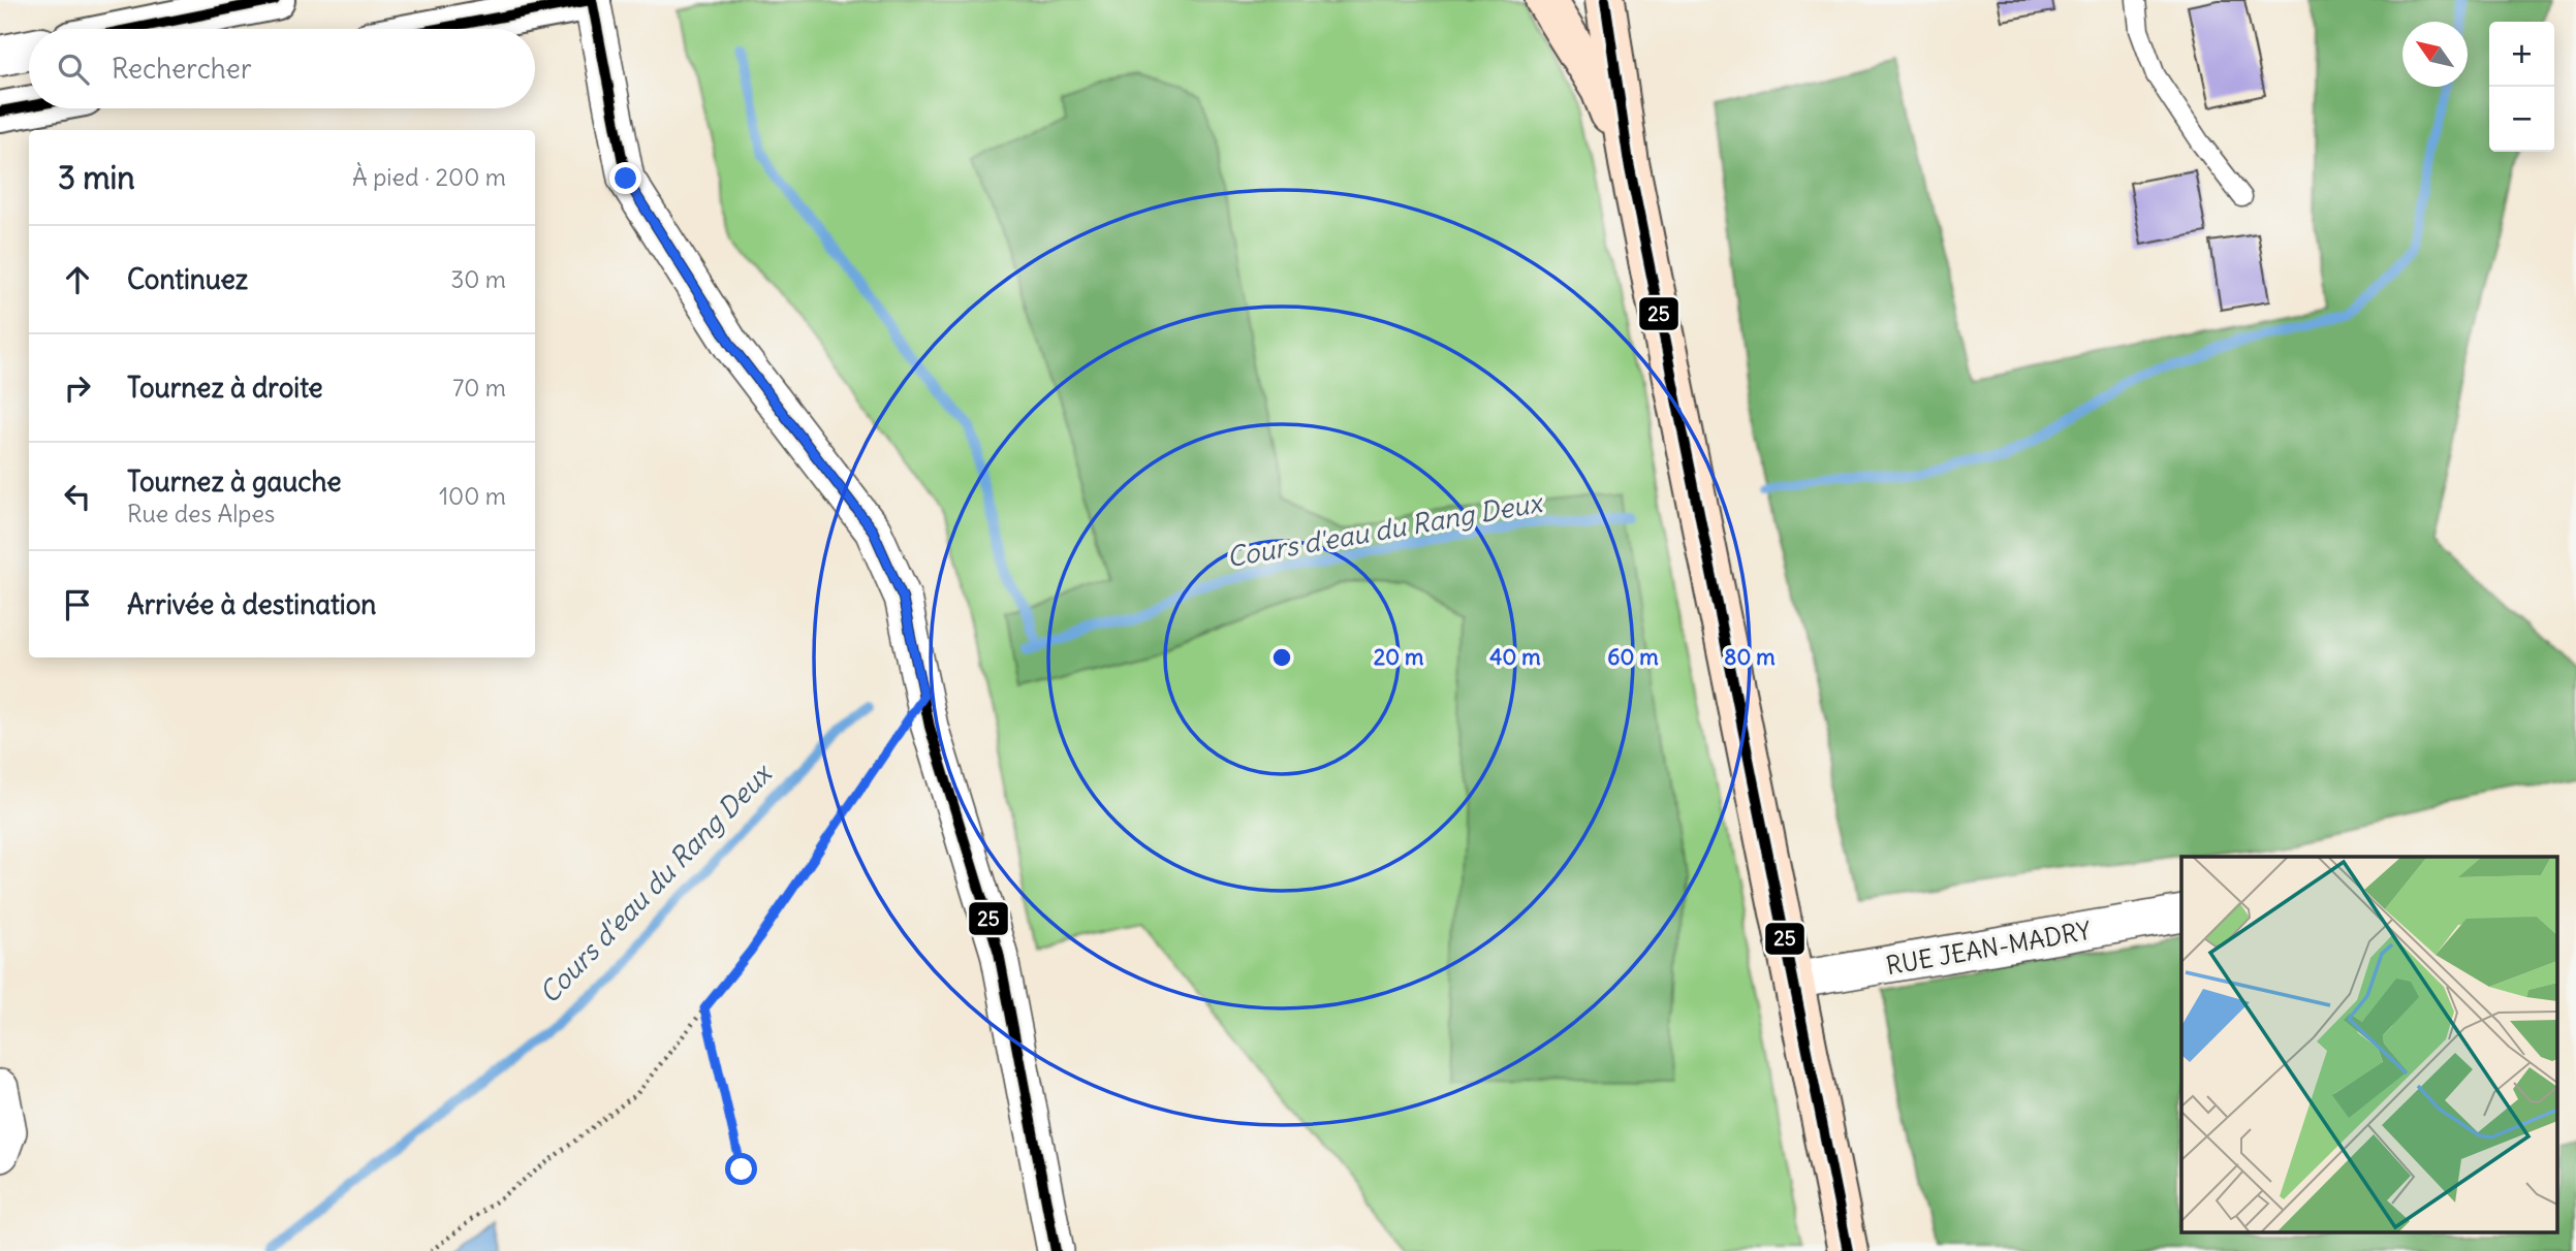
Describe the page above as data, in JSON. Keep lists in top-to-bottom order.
{
  "streets": {
    "street": ["RUE JEAN-MADRY"]
  },
  "water": ["Cours d'eau du Rang Deux"],
  "lines": ["transit line 25"],
  "north": "top left",
  "page": {
    "map_buttons": ["+", "−"],
    "search": "Rechercher",
    "heading": ["3 min", "À pied · 200 m"],
    "list": [
      ["Continuez", "30 m"],
      ["Tournez à droite", "70 m"],
      ["Tournez à gauche", "Rue des Alpes", "100 m"],
      "Arrivée à destination"
    ]
  },
  "rings": [
    "20 m",
    "40 m",
    "60 m",
    "80 m"
  ]
}
